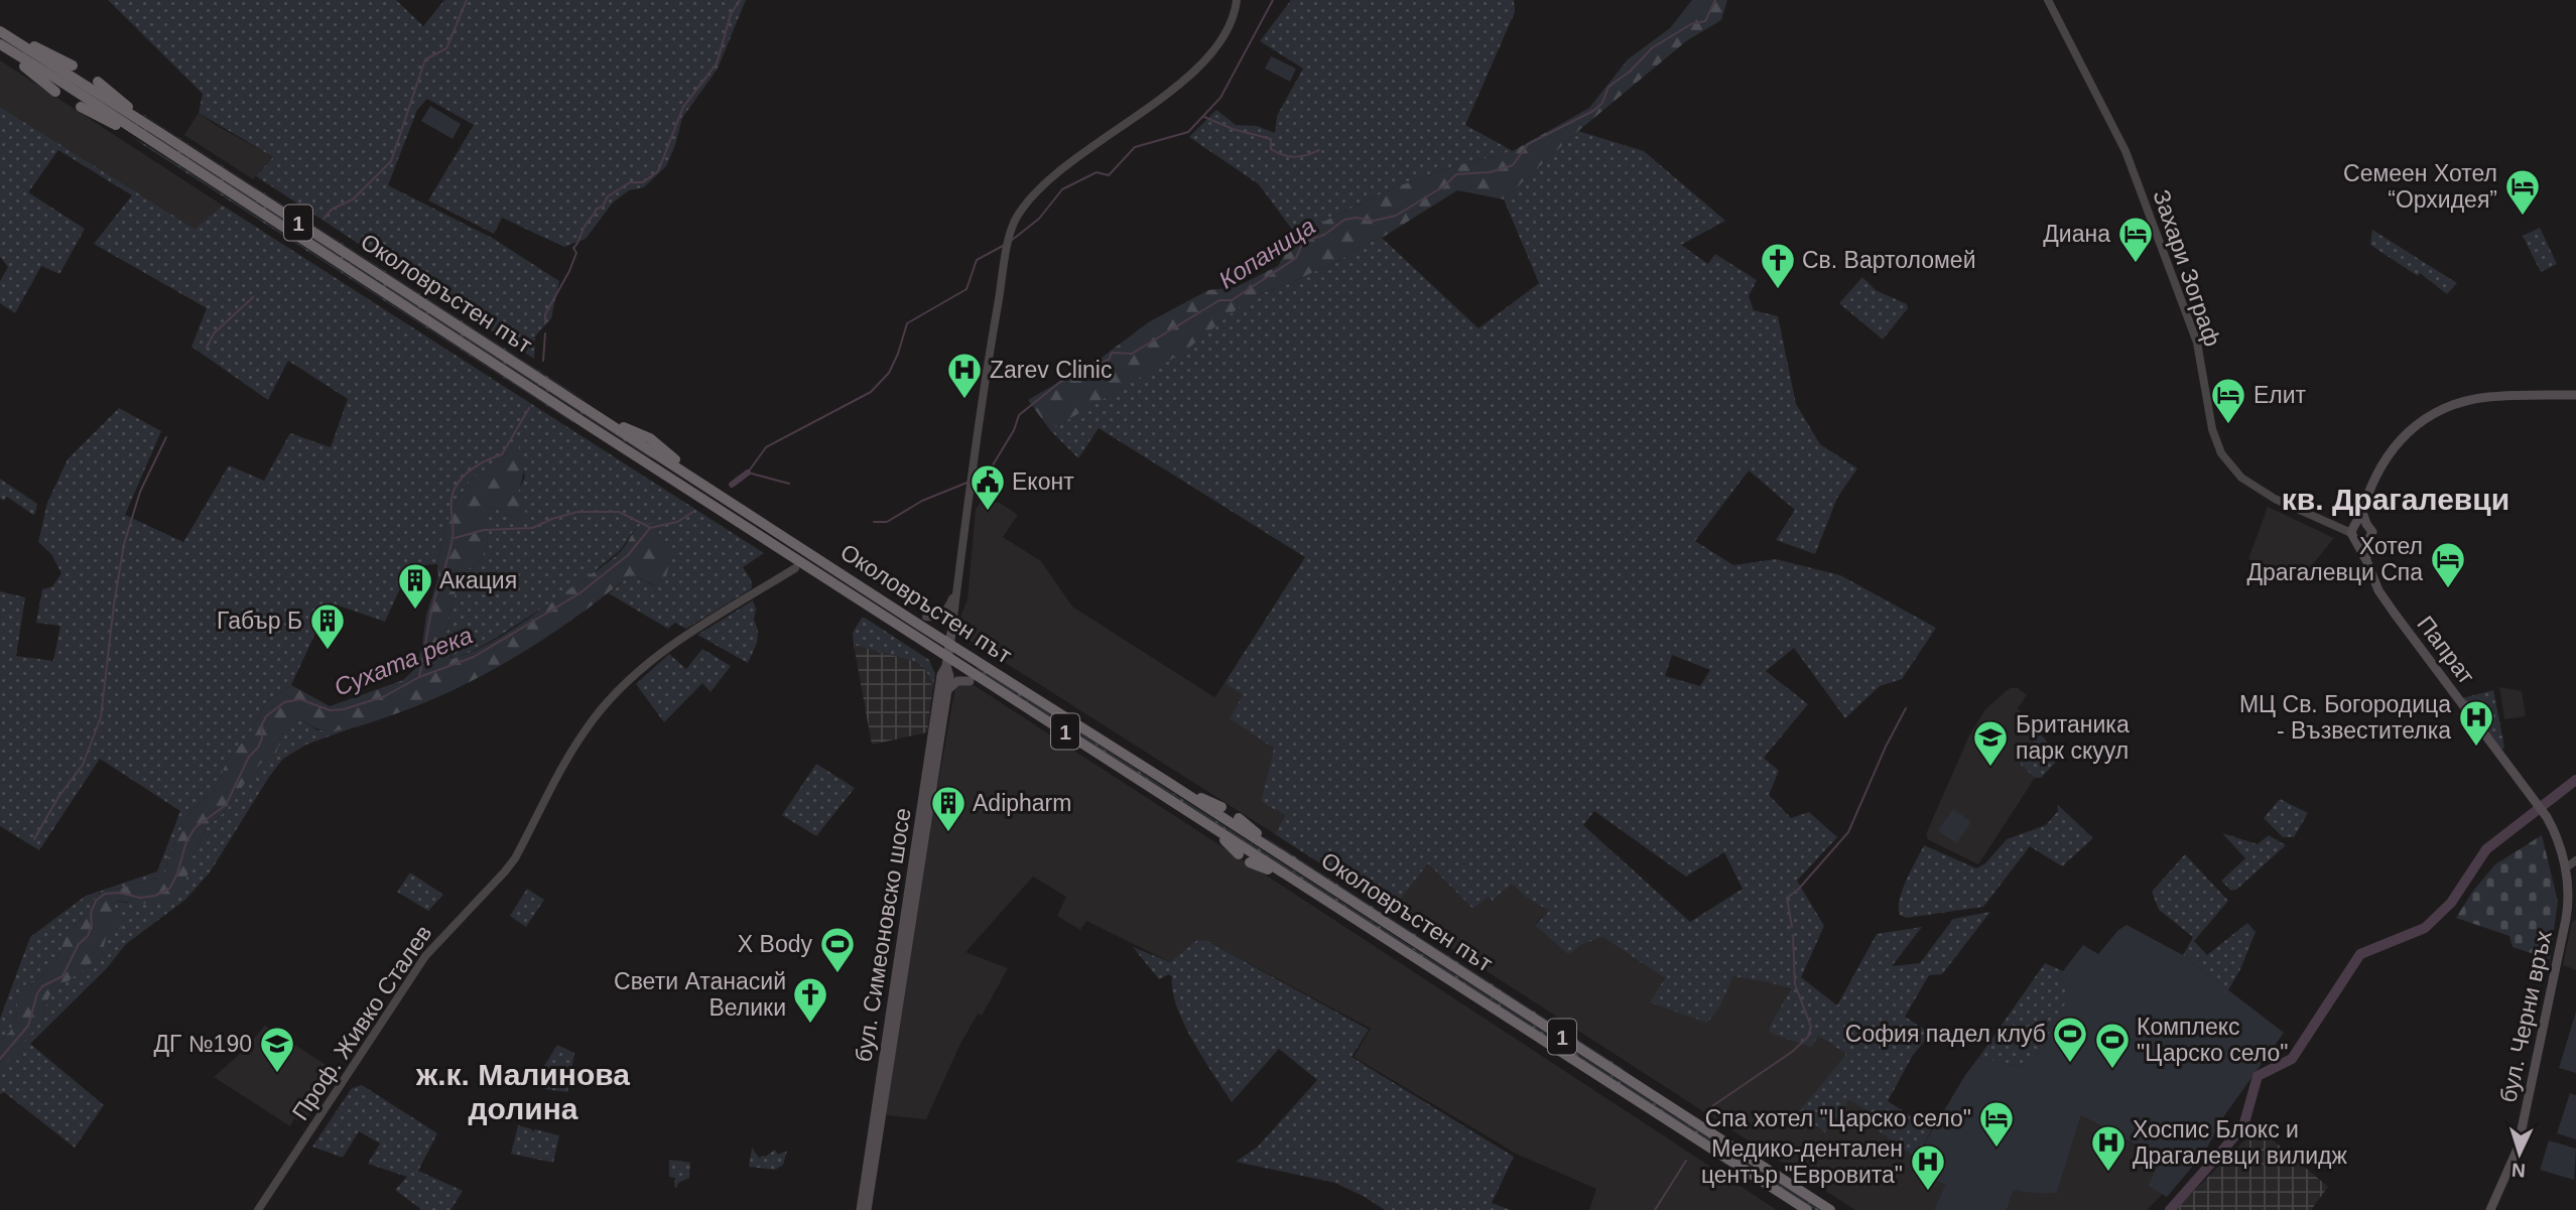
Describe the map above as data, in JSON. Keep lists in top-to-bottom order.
{
  "streets": {
    "highway": ["1", "Околовръстен път"],
    "main road": ["Папрат", "бул. Симеоновско шосе", "бул. Черни връх"],
    "street": ["Захари Зограф", "Проф. Живко Сталев"]
  },
  "crossings": [
    ["Захари Зограф", "Папрат"],
    ["Папрат", "бул. Черни връх"]
  ],
  "districts": ["кв. Драгалевци", "ж.к. Малинова долина"],
  "water": ["Копаница", "Сухата река"],
  "places": {
    "hotel": [
      "Семеен Хотел “Орхидея”",
      "Диана",
      "Елит",
      "Хотел Драгалевци Спа",
      "Спа хотел \"Царско село\""
    ],
    "church": ["Св. Вартоломей", "Свети Атанасий Велики"],
    "hospital": [
      "Zarev Clinic",
      "МЦ Св. Богородица - Възвестителка",
      "Хоспис Блокс и Драгалевци вилидж",
      "Медико-дентален център \"Евровита\""
    ],
    "public building": ["Еконт"],
    "building": ["Акация", "Габър Б", "Adipharm"],
    "school or university": ["Британика парк скуул", "ДГ №190"],
    "sports": ["X Body", "София падел клуб", "Комплекс \"Царско село\""]
  },
  "north": "bottom"
}
